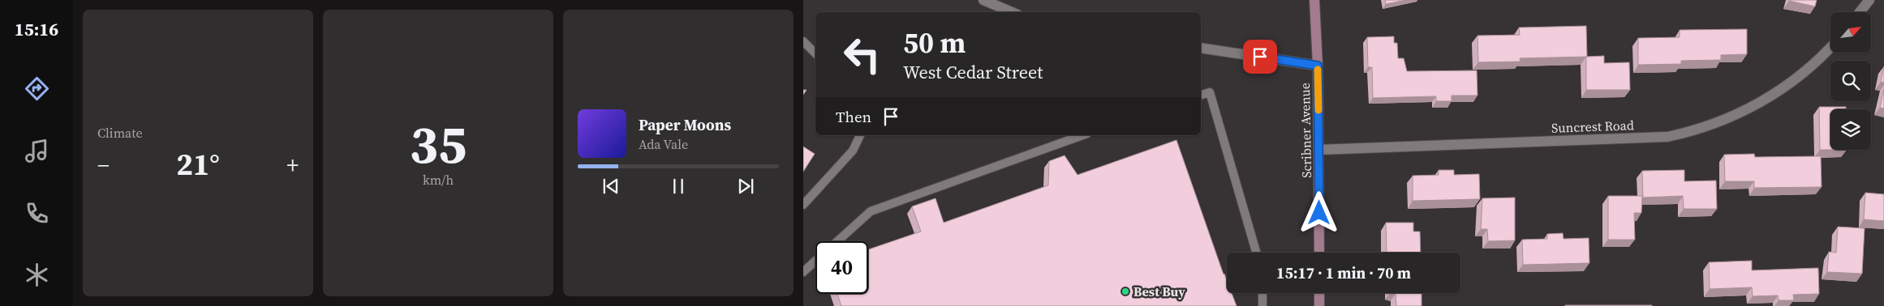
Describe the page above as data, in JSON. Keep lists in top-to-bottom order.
{
  "streets": {
    "street": ["Suncrest Road", "Scribner Avenue"]
  },
  "crossings": [
    ["Suncrest Road", "Scribner Avenue"]
  ],
  "places": ["Best Buy"],
  "north": "top right",
  "page": {
    "tabs": "15:16",
    "tile": [
      "Climate",
      ["35", "km/h"]
    ],
    "turn": ["50 m", "West Cedar Street"],
    "then": "Then",
    "song": ["Paper Moons", "Ada Vale"],
    "heat": ["−", "21°", "+"],
    "limit": "40",
    "trip": "15:17 · 1 min · 70 m"
  }
}
